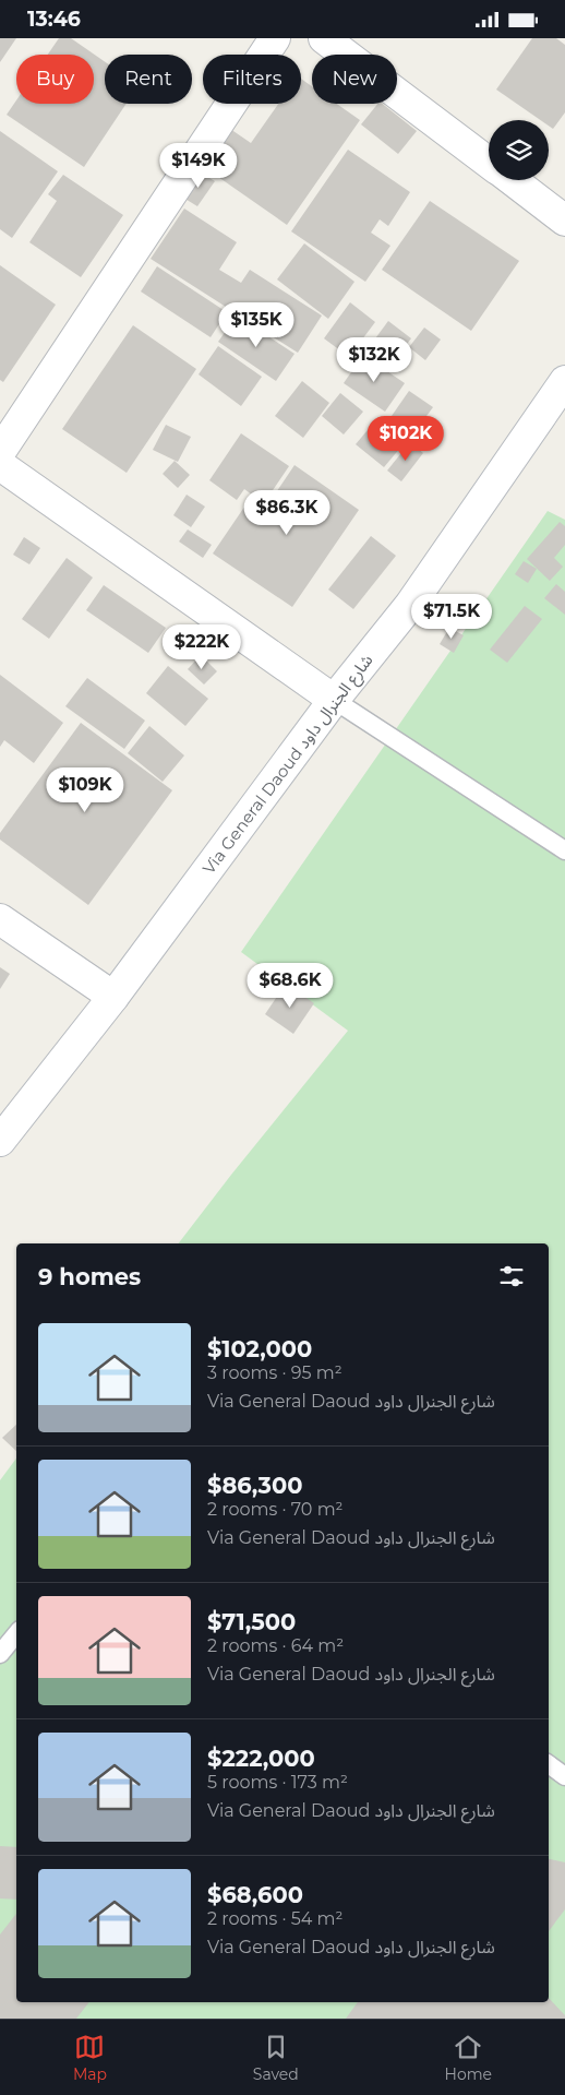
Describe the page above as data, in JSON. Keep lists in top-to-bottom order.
{
  "streets": {
    "street": ["Via General Daoud شارع الجنرال داود"]
  },
  "page": {
    "status": "13:46",
    "chip": [
      "Buy",
      "Rent",
      "Filters",
      "New"
    ],
    "price": [
      "$149K",
      "$135K",
      "$132K",
      "$102K",
      "$86.3K",
      "$71.5K",
      "$222K",
      "$109K",
      "$68.6K"
    ],
    "heading": "9 homes",
    "list": [
      {
        "name": "$102,000",
        "note": "3 rooms · 95 m² · Via General Daoud شارع الجنرال داود"
      },
      {
        "name": "$86,300",
        "note": "2 rooms · 70 m² · Via General Daoud شارع الجنرال داود"
      },
      {
        "name": "$71,500",
        "note": "2 rooms · 64 m² · Via General Daoud شارع الجنرال داود"
      },
      {
        "name": "$222,000",
        "note": "5 rooms · 173 m² · Via General Daoud شارع الجنرال داود"
      },
      {
        "name": "$68,600",
        "note": "2 rooms · 54 m² · Via General Daoud شارع الجنرال داود"
      }
    ],
    "tabs": ["Map", "Saved", "Home"]
  }
}
